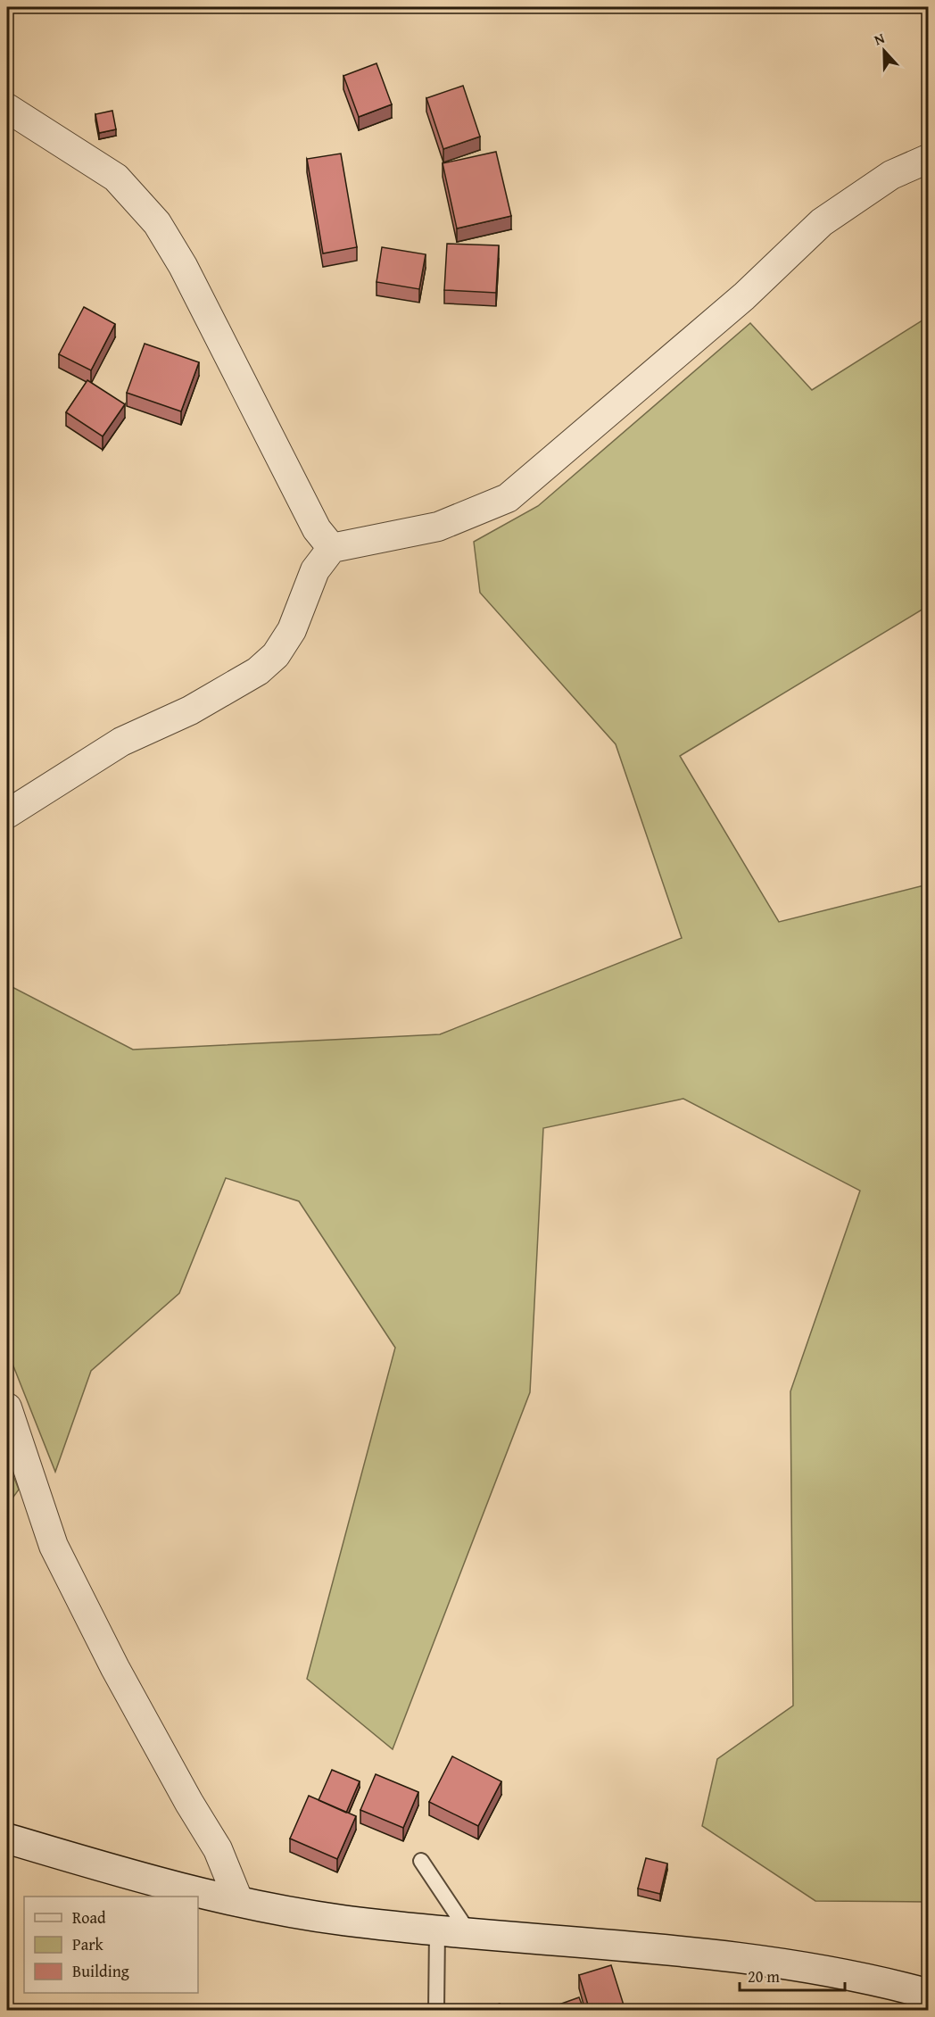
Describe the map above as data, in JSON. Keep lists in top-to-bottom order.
{
  "legend": ["Road", "Park", "Building"],
  "scale_bar": "20 m",
  "north": "top"
}
